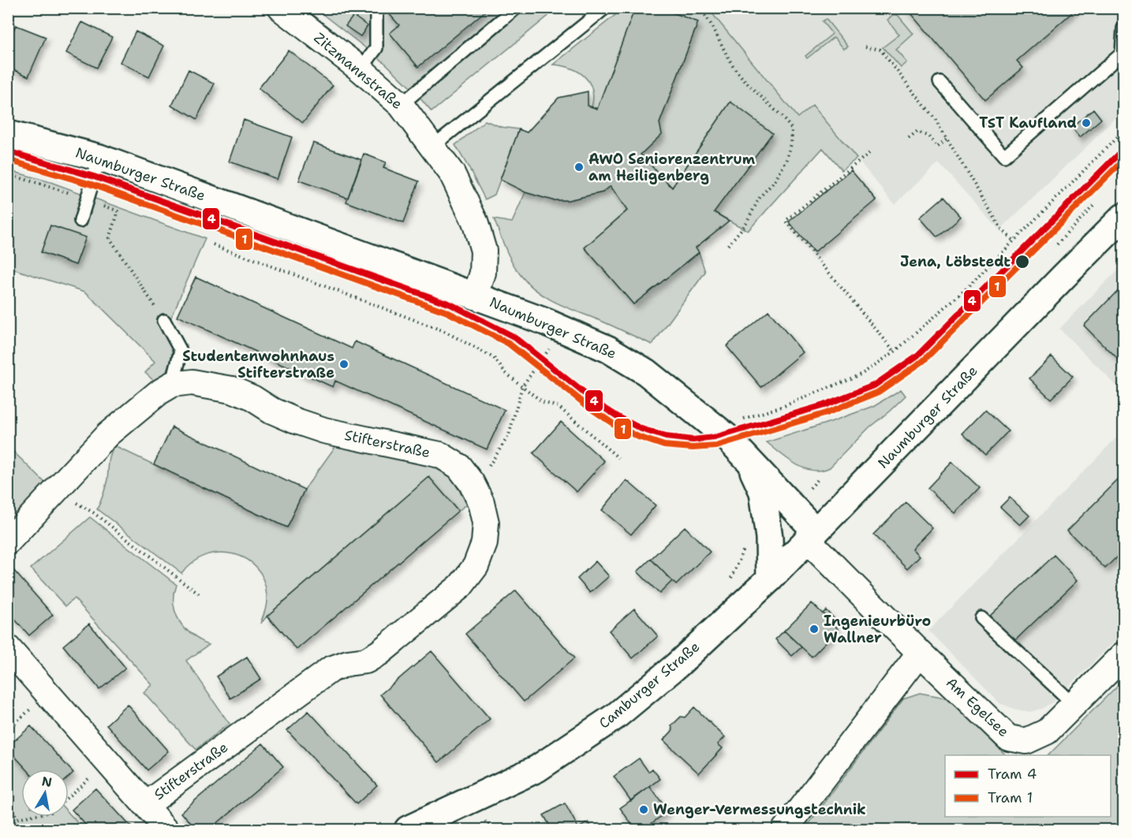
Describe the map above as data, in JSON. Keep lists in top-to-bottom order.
{
  "streets": {
    "street": [
      "Zitzmannstraße",
      "Naumburger Straße",
      "Stifterstraße",
      "Camburger Straße",
      "Am Egelsee"
    ]
  },
  "crossings": [
    ["Zitzmannstraße", "Naumburger Straße"],
    ["Naumburger Straße", "Camburger Straße"],
    ["Naumburger Straße", "Am Egelsee"],
    ["Camburger Straße", "Am Egelsee"]
  ],
  "places": [
    "TST Kaufland",
    "AWO Seniorenzentrum am Heiligenberg",
    "Jena, Löbstedt",
    "Studentenwohnhaus Stifterstraße",
    "Ingenieurbüro Wallner",
    "Wenger-Vermessungstechnik"
  ],
  "lines": ["tram line 4", "tram line 1"],
  "legend": ["Tram 4", "Tram 1"],
  "north": "top"
}
